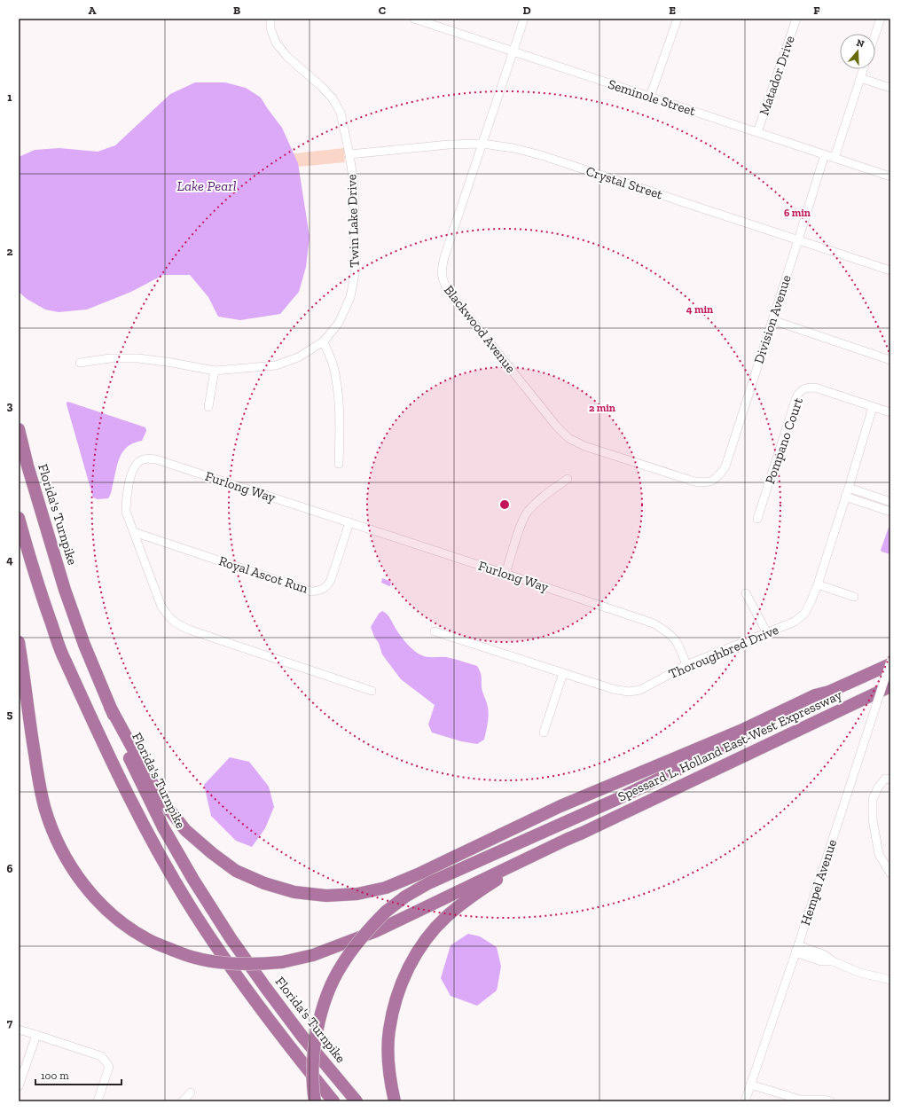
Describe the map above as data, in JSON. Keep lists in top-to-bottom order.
{
  "streets": {
    "highway": ["Florida's Turnpike", "Spessard L. Holland East-West Expressway"],
    "street": [
      "Matador Drive",
      "Seminole Street",
      "Crystal Street",
      "Twin Lake Drive",
      "Division Avenue",
      "Blackwood Avenue",
      "Pompano Court",
      "Furlong Way",
      "Royal Ascot Run",
      "Thoroughbred Drive",
      "Hempel Avenue"
    ]
  },
  "crossings": [
    ["Matador Drive", "Seminole Street"],
    ["Seminole Street", "Division Avenue"],
    ["Seminole Street", "Blackwood Avenue"],
    ["Crystal Street", "Twin Lake Drive"],
    ["Crystal Street", "Division Avenue"],
    ["Crystal Street", "Blackwood Avenue"],
    ["Division Avenue", "Blackwood Avenue"],
    ["Pompano Court", "Thoroughbred Drive"],
    ["Furlong Way", "Royal Ascot Run"],
    ["Furlong Way", "Thoroughbred Drive"],
    ["Spessard L. Holland East-West Expressway", "Hempel Avenue"]
  ],
  "water": ["Lake Pearl"],
  "scale_bar": "100 m",
  "north": "top",
  "grid": {
    "columns": [
      "A",
      "B",
      "C",
      "D",
      "E",
      "F"
    ],
    "rows": [
      "1",
      "2",
      "3",
      "4",
      "5",
      "6",
      "7"
    ]
  },
  "rings": ["6 min", "4 min", "2 min"]
}
